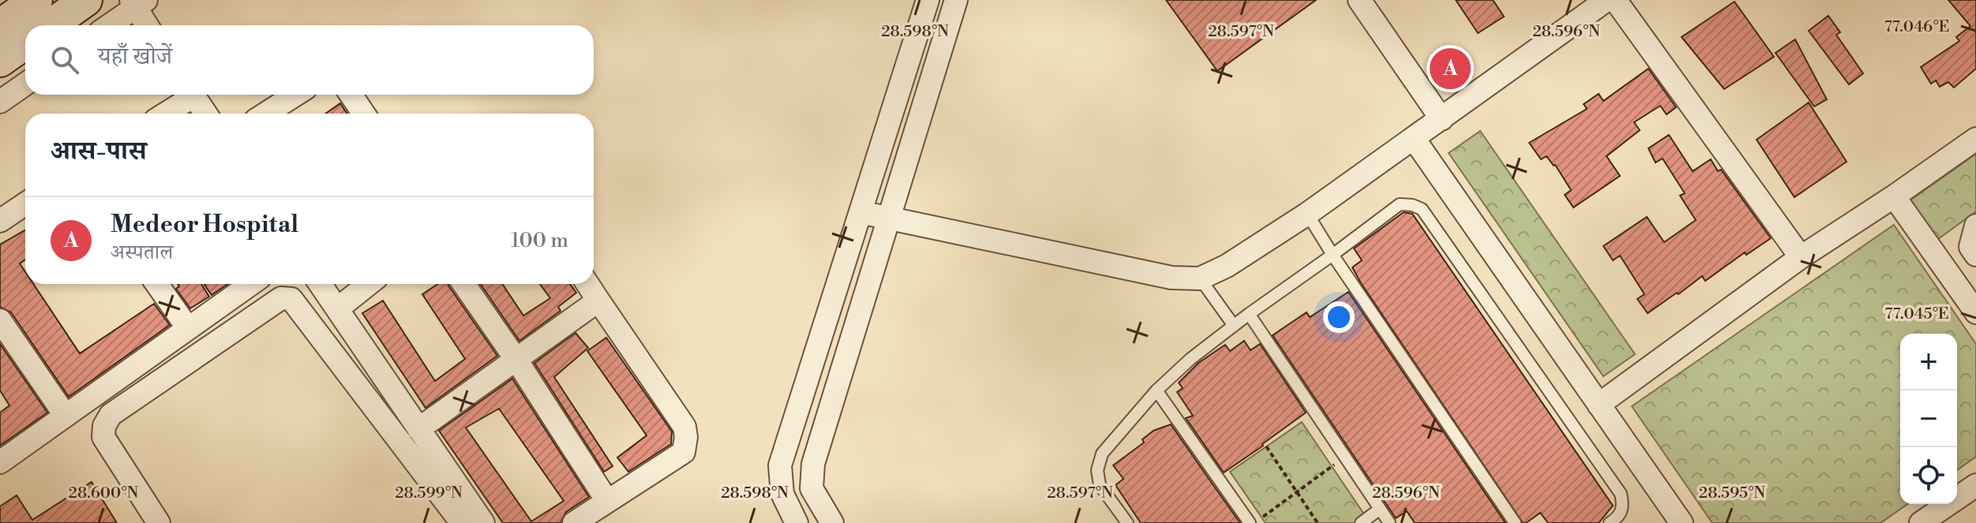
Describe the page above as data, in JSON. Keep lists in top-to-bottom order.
{
  "page": {
    "search": "यहाँ खोजें",
    "pins": "A",
    "heading": "आस-पास",
    "list": [
      {
        "mark": "A",
        "name": "Medeor Hospital",
        "note": "अस्पताल",
        "value": "100 m"
      }
    ],
    "map_buttons": ["+", "−"]
  },
  "coordinates": [
    "77.046°E",
    "28.598°N",
    "28.597°N",
    "28.596°N",
    "77.045°E",
    "28.600°N",
    "28.599°N",
    "28.595°N"
  ]
}
